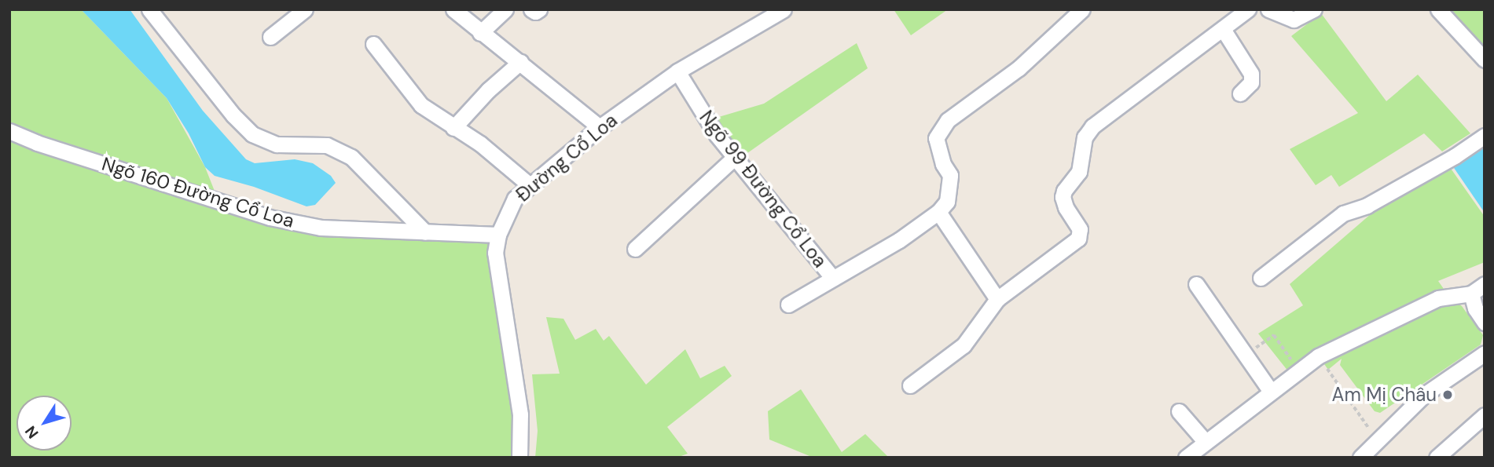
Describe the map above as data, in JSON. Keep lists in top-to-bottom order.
{
  "streets": {
    "street": ["Đường Cổ Loa", "Ngõ 99 Đường Cổ Loa", "Ngõ 160 Đường Cổ Loa"]
  },
  "crossings": [
    ["Đường Cổ Loa", "Ngõ 99 Đường Cổ Loa"],
    ["Đường Cổ Loa", "Ngõ 160 Đường Cổ Loa"]
  ],
  "places": ["Am Mị Châu"],
  "north": "bottom left"
}
